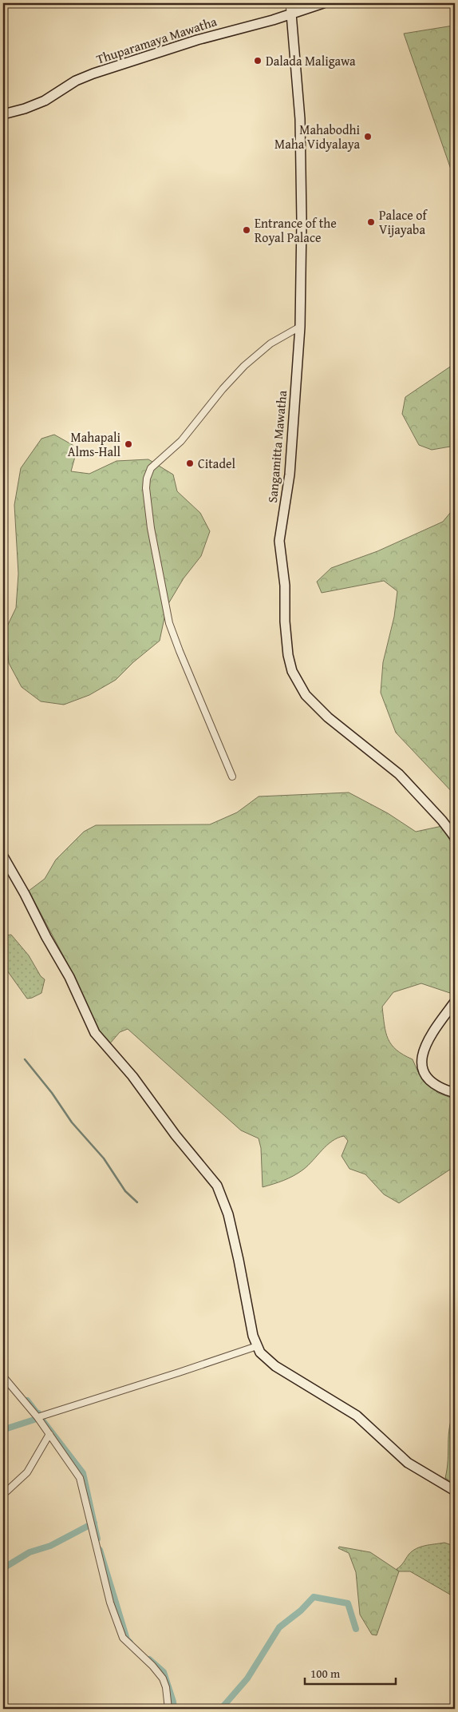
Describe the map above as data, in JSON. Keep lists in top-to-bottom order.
{
  "streets": {
    "main road": ["Thuparamaya Mawatha", "Sangamitta Mawatha"]
  },
  "crossings": [
    ["Thuparamaya Mawatha", "Sangamitta Mawatha"]
  ],
  "places": [
    "Dalada Maligawa",
    "Mahabodhi Maha Vidyalaya",
    "Palace of Vijayaba",
    "Entrance of the Royal Palace",
    "Mahapali Alms-Hall",
    "Citadel"
  ],
  "scale_bar": "100 m"
}
